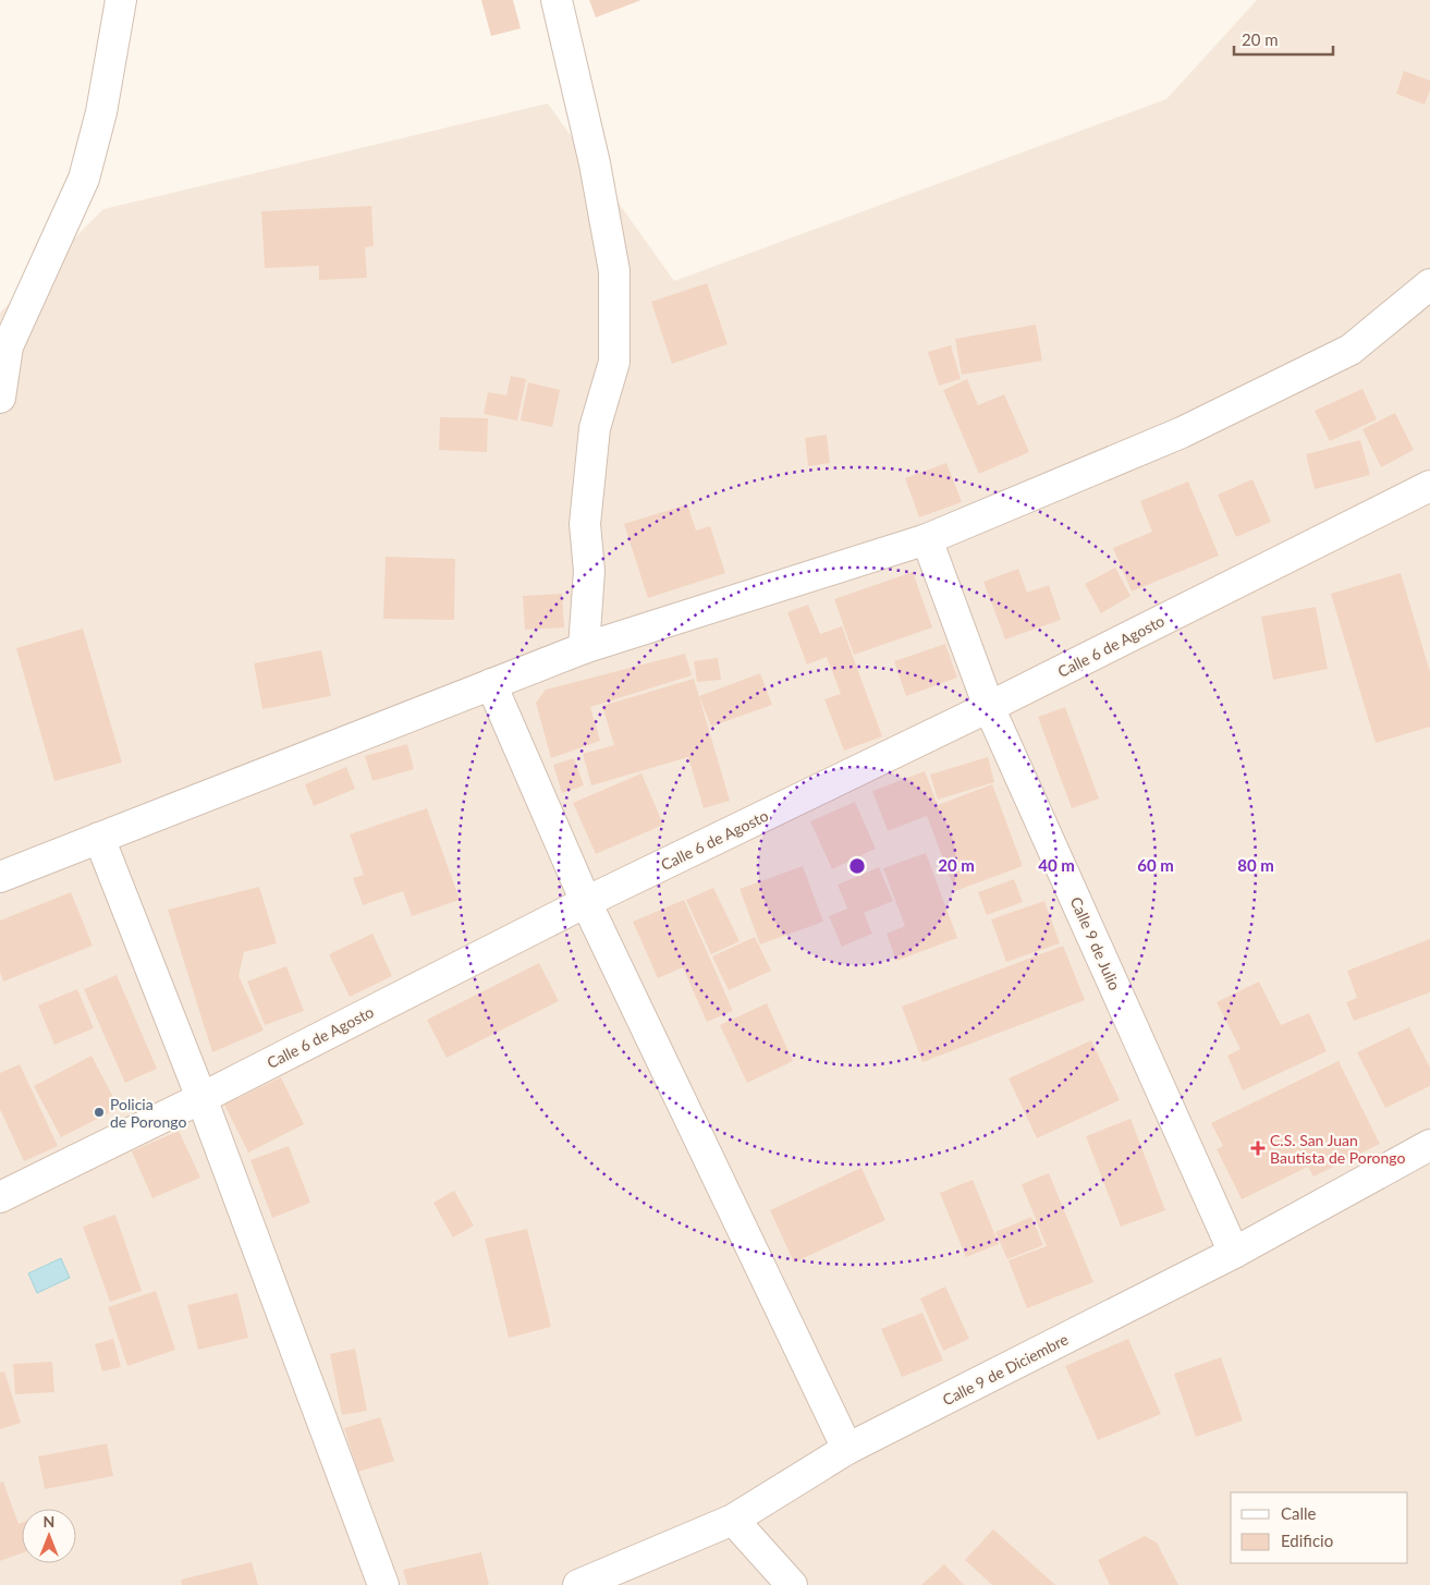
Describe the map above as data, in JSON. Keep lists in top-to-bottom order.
{
  "streets": {
    "street": ["Calle 6 de Agosto", "Calle 9 de Julio", "Calle 9 de Diciembre"]
  },
  "crossings": [
    ["Calle 6 de Agosto", "Calle 9 de Julio"],
    ["Calle 9 de Julio", "Calle 9 de Diciembre"]
  ],
  "places": {
    "other": ["Policia de Porongo"],
    "health": ["C.S. San Juan Bautista de Porongo"]
  },
  "legend": ["Calle", "Edificio"],
  "scale_bar": "20 m",
  "north": "top",
  "rings": [
    "20 m",
    "40 m",
    "60 m",
    "80 m"
  ]
}
